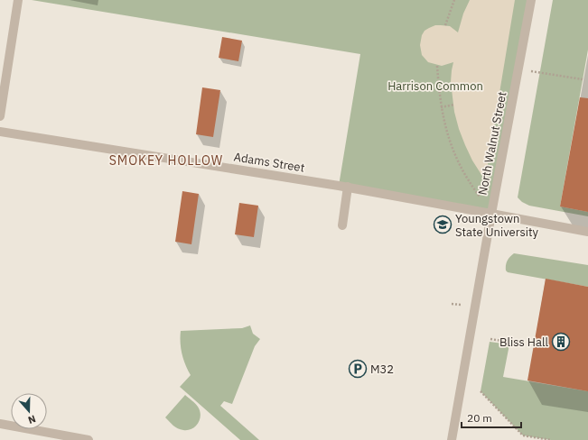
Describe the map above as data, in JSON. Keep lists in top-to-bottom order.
{
  "streets": {
    "street": ["North Walnut Street", "Adams Street"]
  },
  "crossings": [
    ["North Walnut Street", "Adams Street"]
  ],
  "districts": ["SMOKEY HOLLOW"],
  "parks": ["Harrison Common"],
  "places": {
    "school or university": ["Youngstown State University"],
    "building": ["Bliss Hall"],
    "parking": ["M32"]
  },
  "scale_bar": "20 m",
  "north": "bottom"
}
